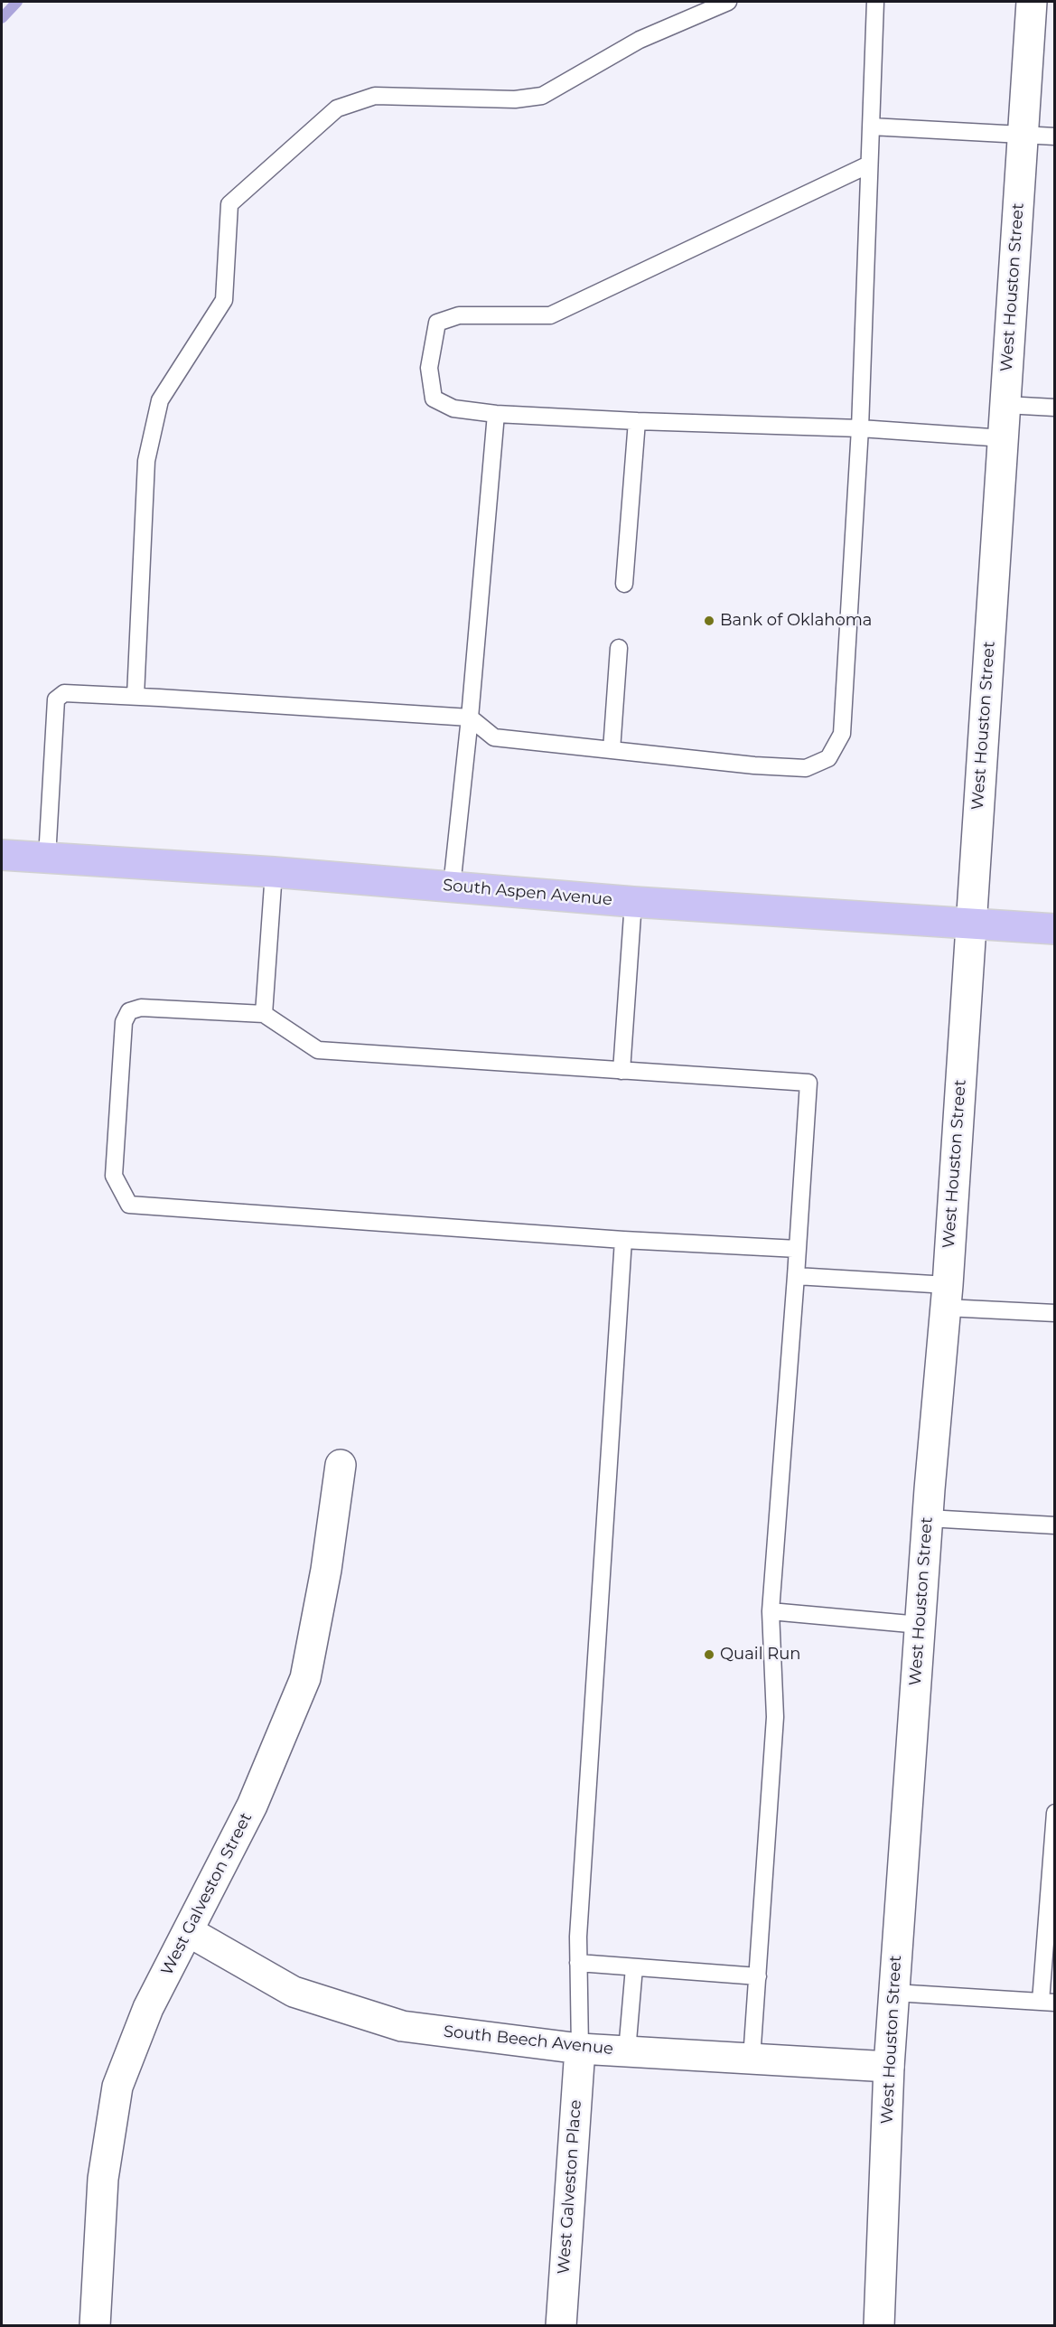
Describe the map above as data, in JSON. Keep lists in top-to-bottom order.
{
  "streets": {
    "main road": [
      "West Houston Street",
      "South Aspen Avenue",
      "West Galveston Street",
      "South Beech Avenue",
      "West Galveston Place"
    ]
  },
  "crossings": [
    ["West Houston Street", "South Aspen Avenue"],
    ["West Houston Street", "South Beech Avenue"],
    ["West Galveston Street", "South Beech Avenue"],
    ["South Beech Avenue", "West Galveston Place"]
  ],
  "places": ["Bank of Oklahoma", "Quail Run"]
}
